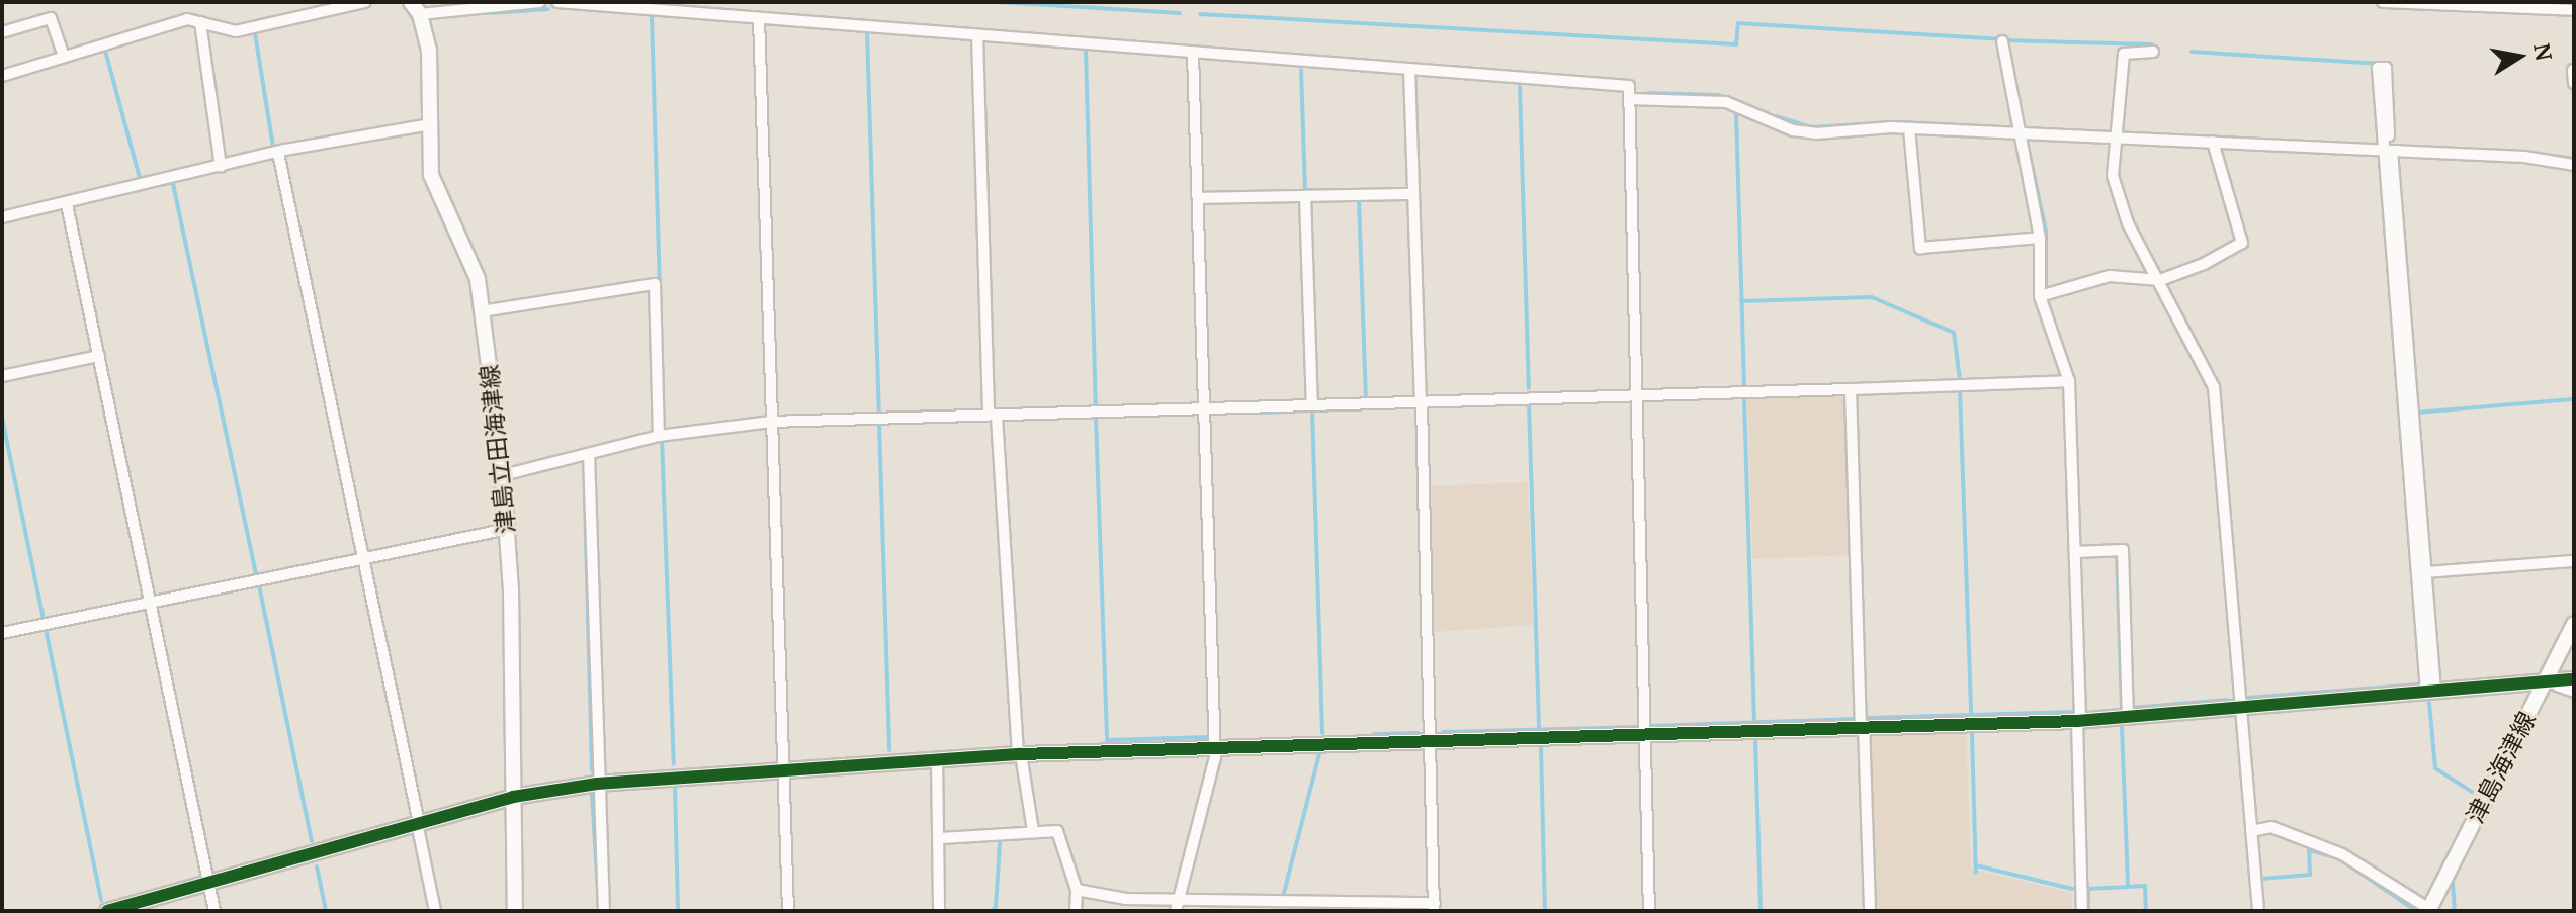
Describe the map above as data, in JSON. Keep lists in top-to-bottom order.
{
  "streets": {
    "street": ["津島立田海津線", "津島海津線"]
  },
  "north": "right"
}
